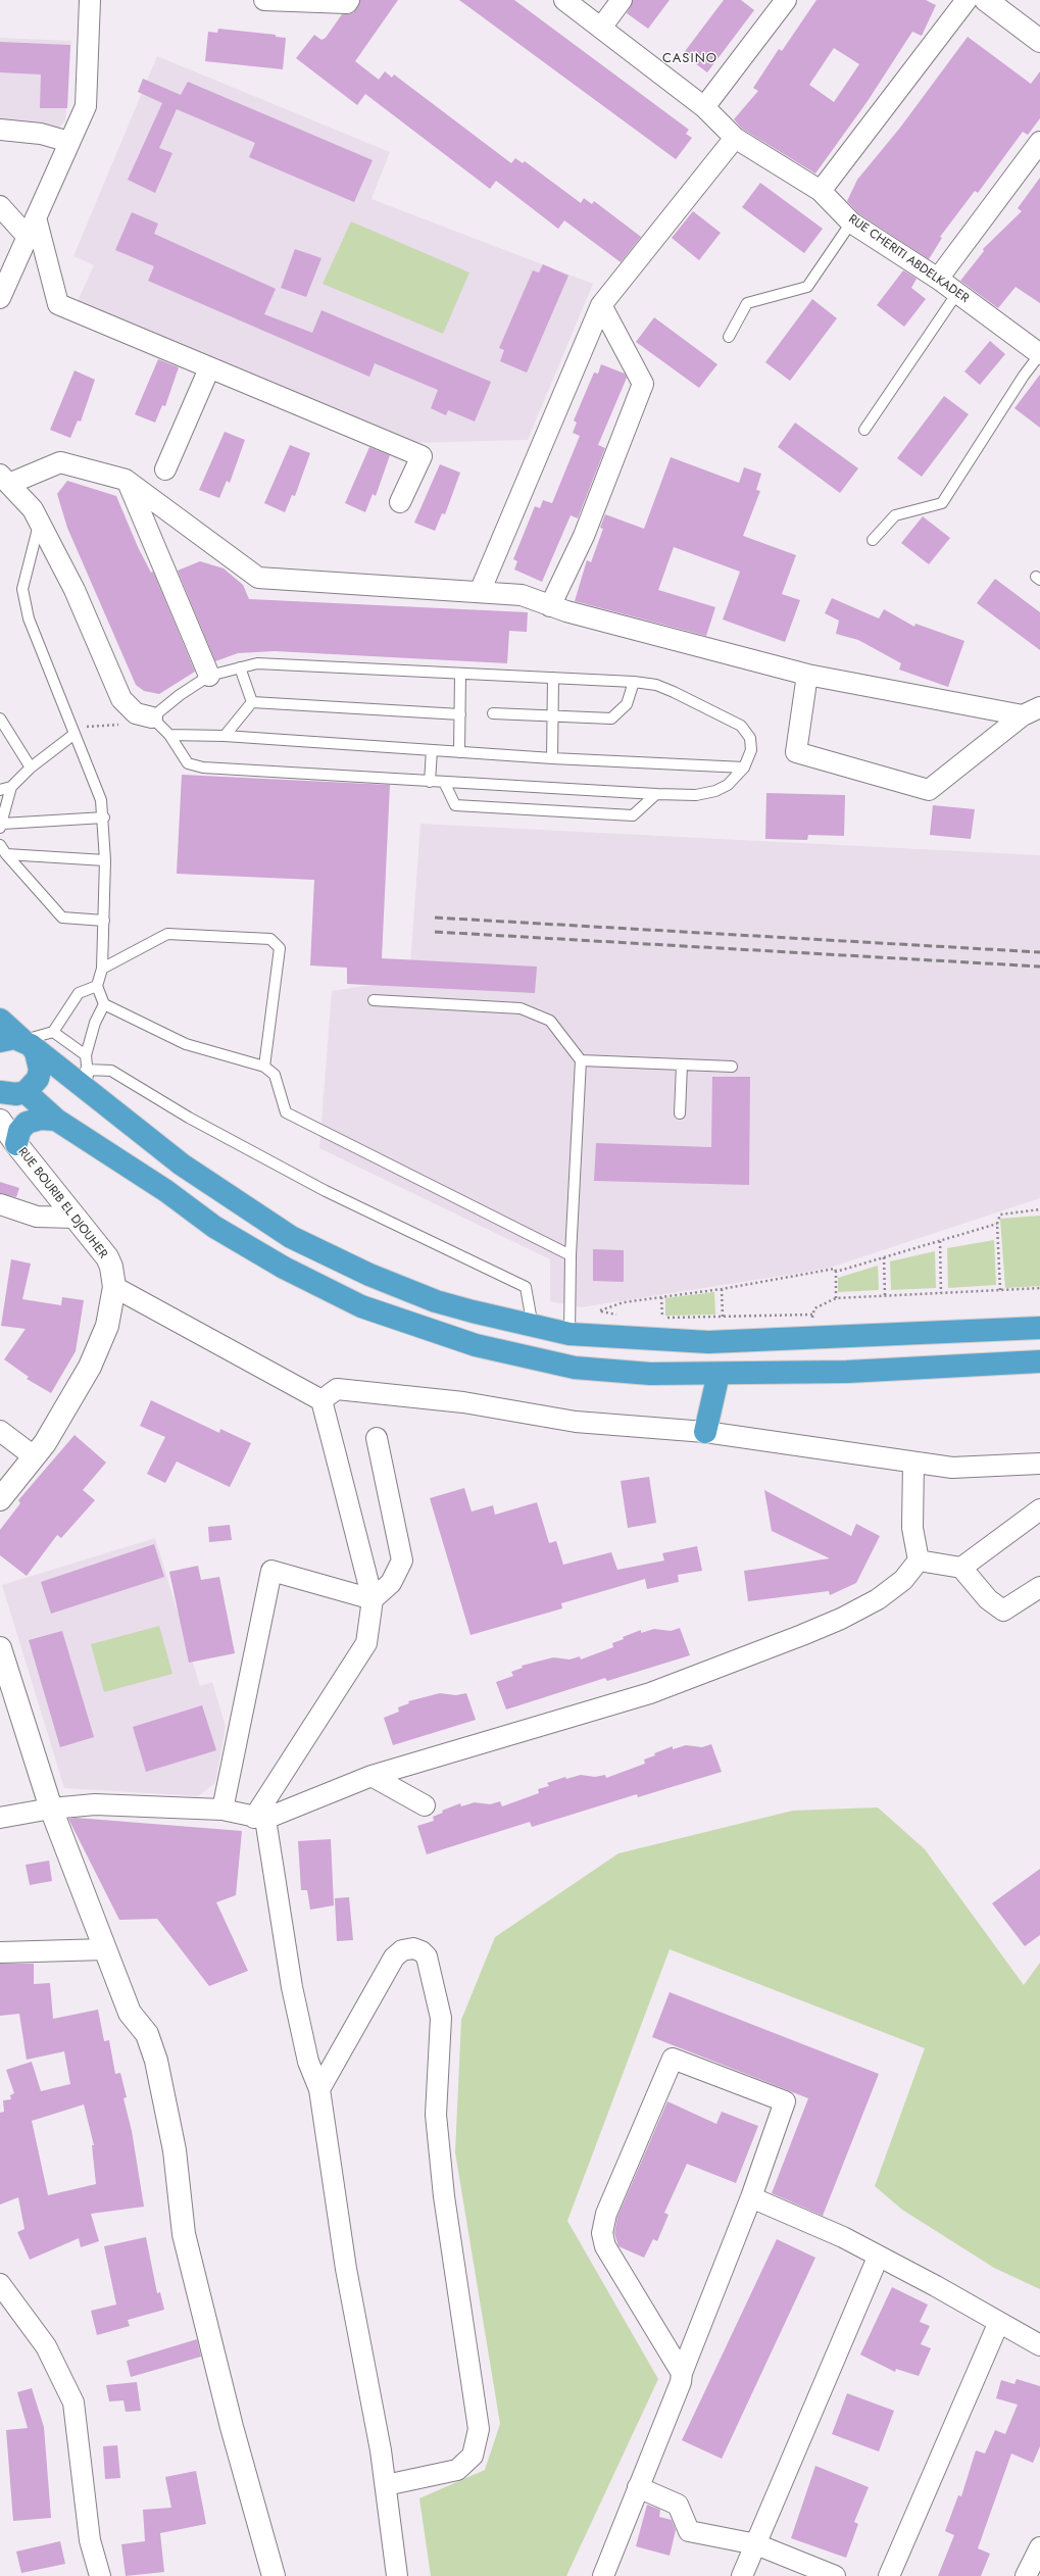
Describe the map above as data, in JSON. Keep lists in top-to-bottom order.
{
  "streets": {
    "main road": ["RUE BOURIB EL DJOUHER"],
    "street": ["RUE CHERITI ABDELKADER"]
  },
  "districts": ["CASINO"]
}
